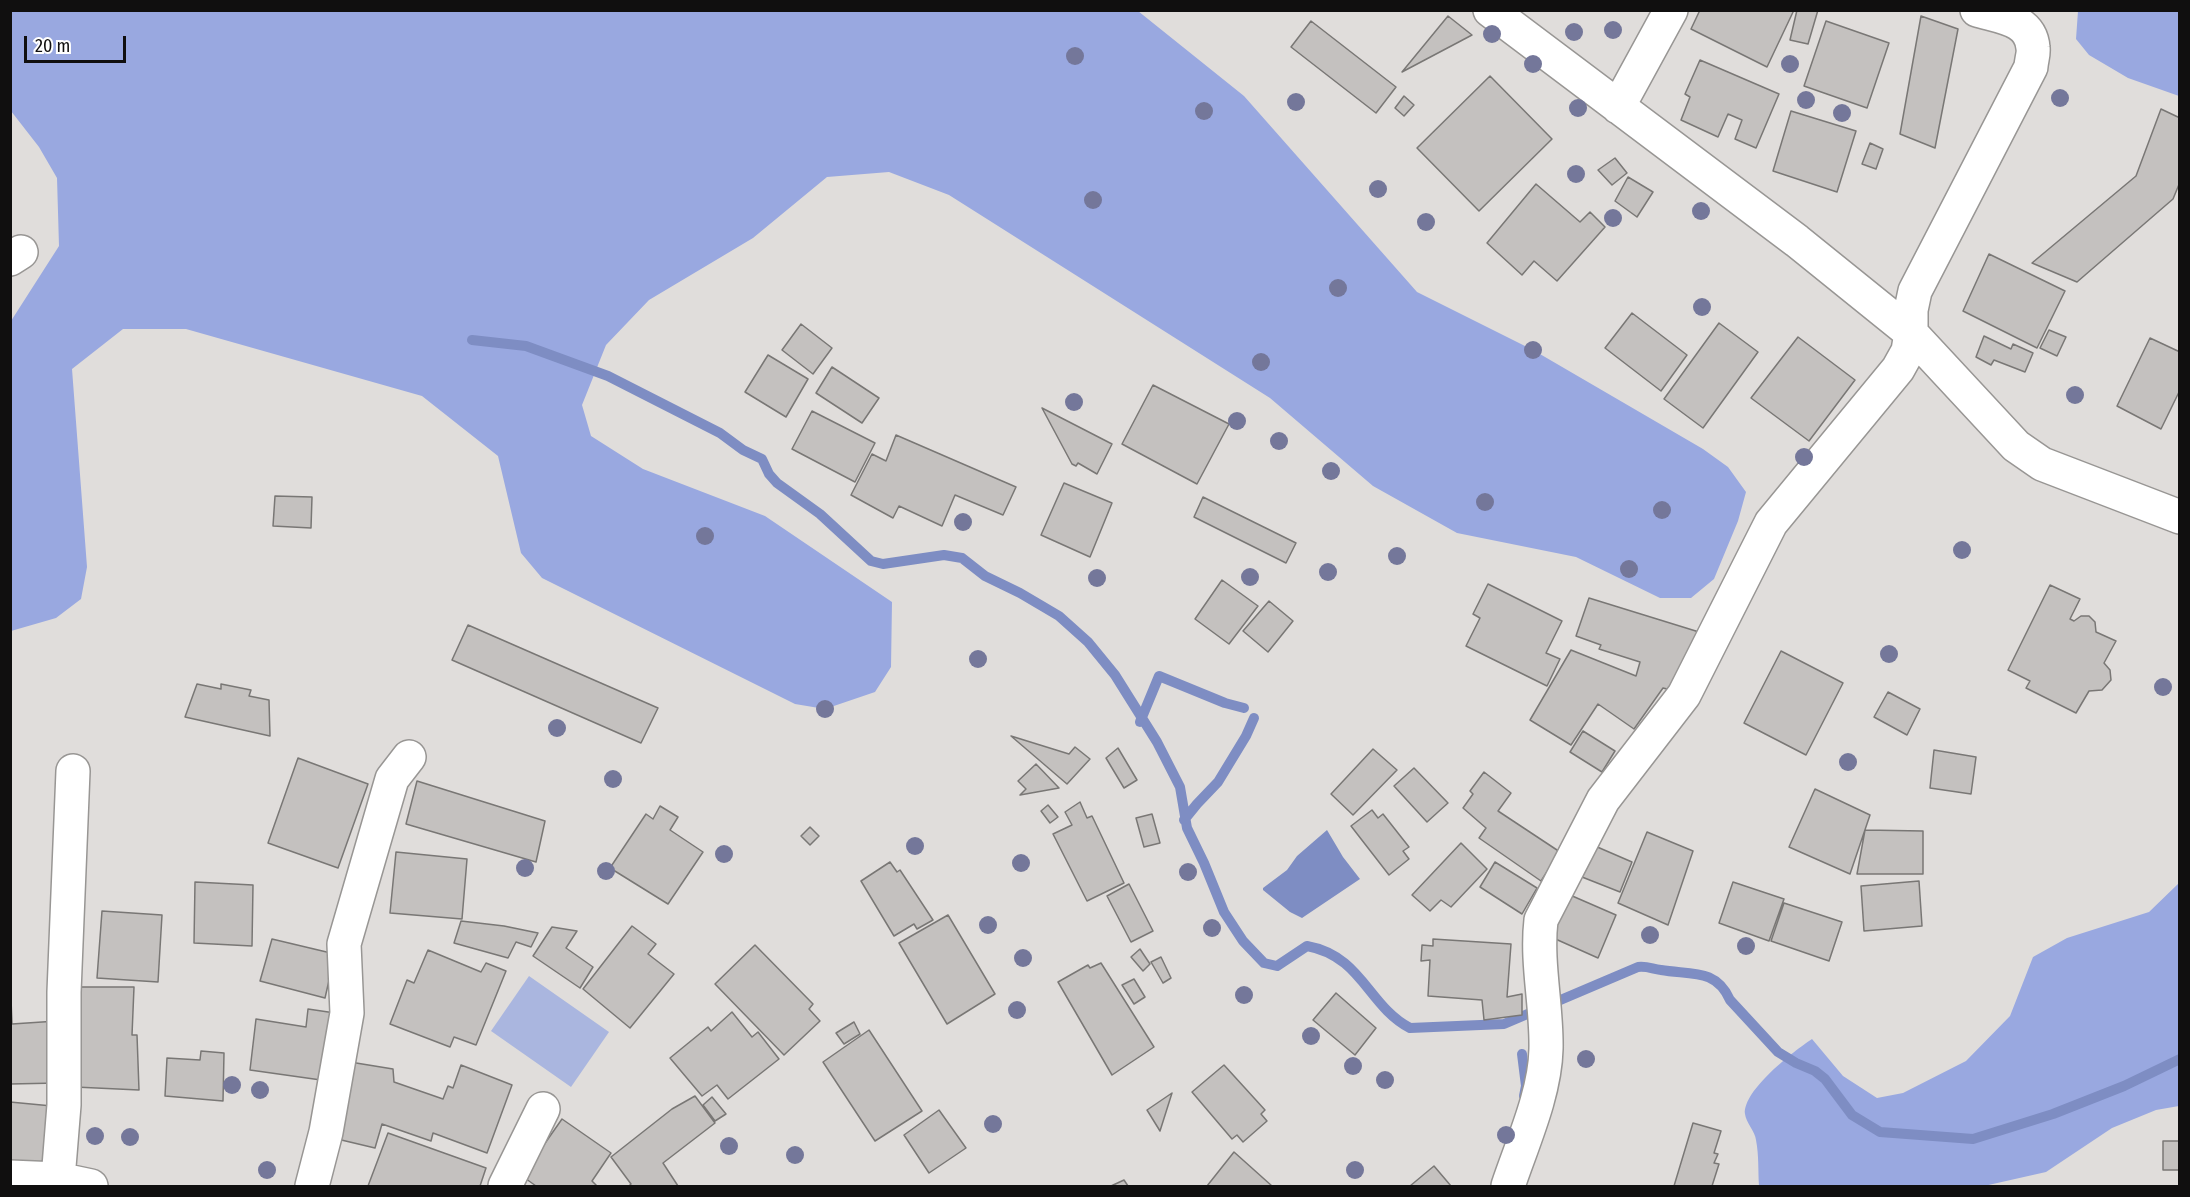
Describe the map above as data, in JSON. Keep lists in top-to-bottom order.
{
  "scale_bar": "20 m"
}
